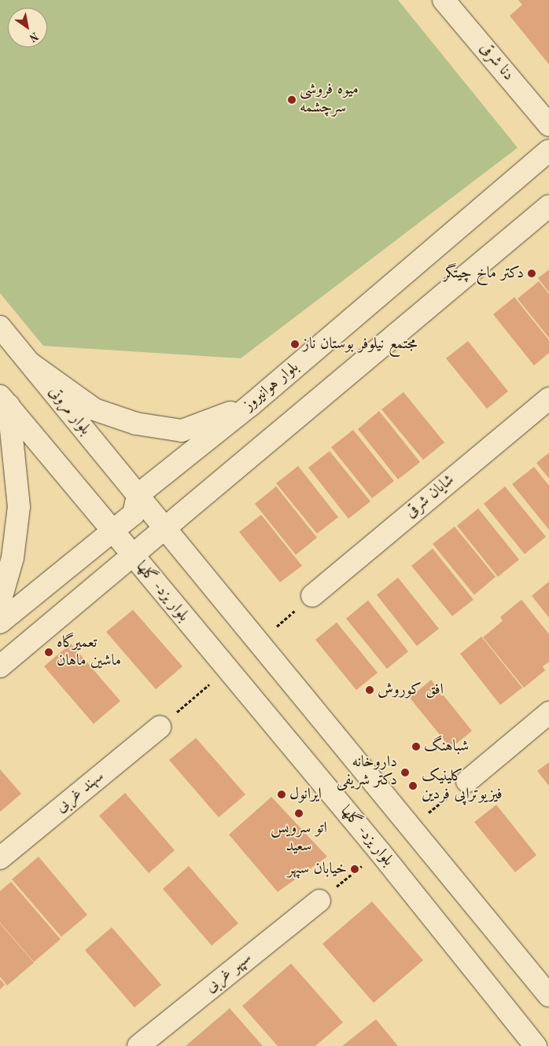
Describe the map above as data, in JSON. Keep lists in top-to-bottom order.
{
  "streets": {
    "main road": [
      "دنا شرقی",
      "بلوار هوانیروز",
      "بلوار مروتی",
      "شایان شرقی",
      "بلوار یزد- گلها",
      "سهند غربی",
      "سپهر غربی"
    ]
  },
  "crossings": [
    ["بلوار هوانیروز", "بلوار مروتی"]
  ],
  "places": [
    "میوه فروشی سرچشمه",
    "دکتر ماخ چیتگر",
    "مجتمع نیلوفر بوستان ناز",
    "تعمیرگاه ماشین ماهان",
    "افق کوروش",
    "شباهنگ",
    "داروخانه دکتر شریفی",
    "کلینیک فیزیوتراپی فردین",
    "ایرانول",
    "اتو سرویس سعید",
    "خیابان سپهر"
  ],
  "north": "bottom right"
}
